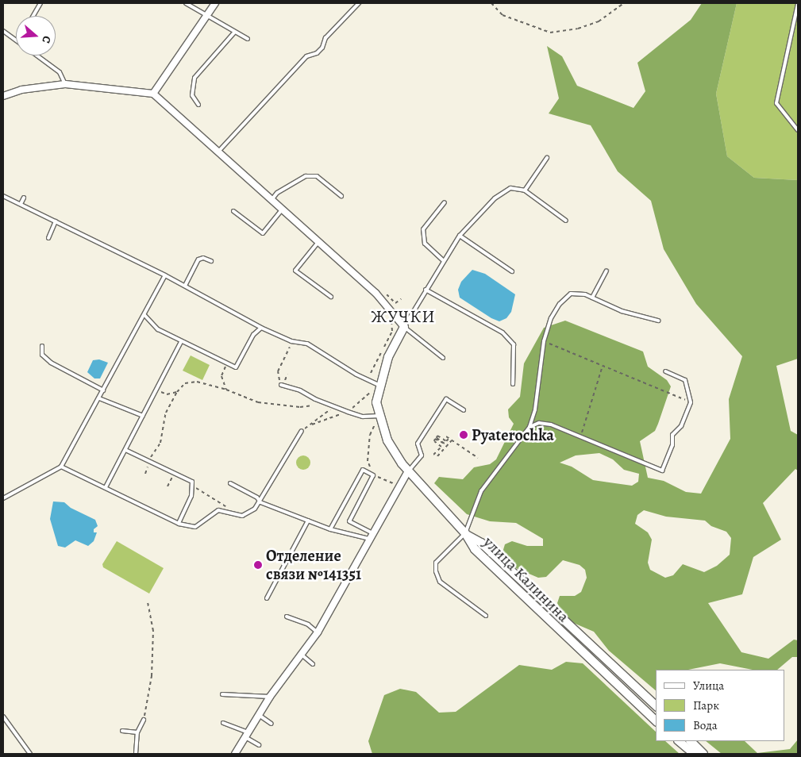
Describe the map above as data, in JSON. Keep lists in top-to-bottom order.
{
  "streets": {
    "street": ["улица Калинина"]
  },
  "districts": ["ЖУЧКИ"],
  "places": ["Pyaterochka", "Отделение связи №141351"],
  "legend": ["Улица", "Парк", "Вода"],
  "north": "right"
}
